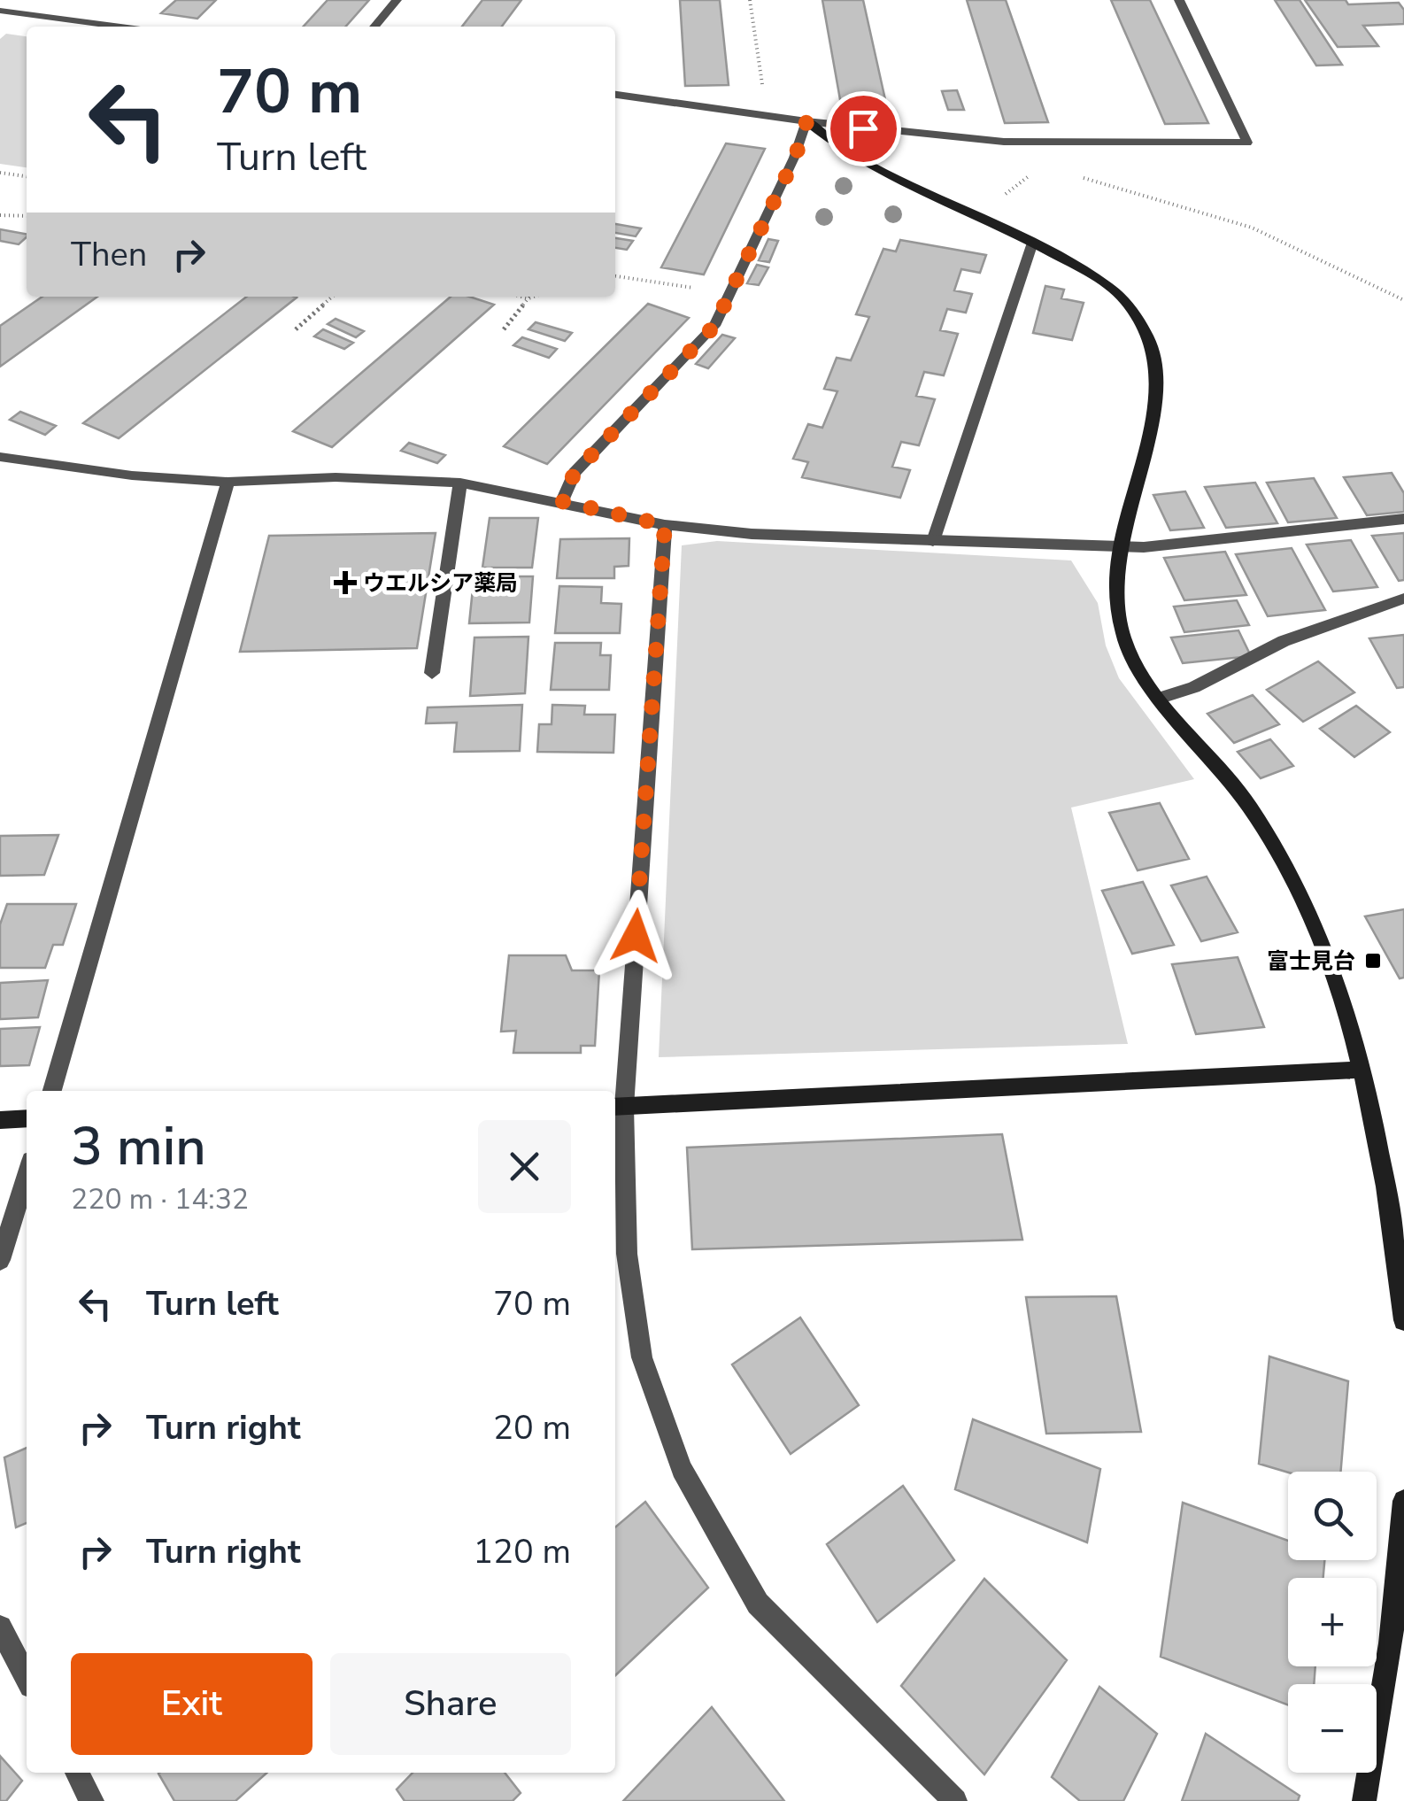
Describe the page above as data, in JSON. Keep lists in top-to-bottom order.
{
  "places": {
    "health": ["ウエルシア薬局"],
    "transit": ["富士見台"]
  },
  "page": {
    "turn": ["70 m", "Turn left"],
    "then": "Then",
    "heading": ["3 min", "220 m · 14:32"],
    "list": [
      {
        "name": "Turn left",
        "value": "70 m"
      },
      {
        "name": "Turn right",
        "value": "20 m"
      },
      {
        "name": "Turn right",
        "value": "120 m"
      }
    ],
    "map_buttons": ["+", "−"],
    "buttons": ["Exit", "Share"]
  }
}
